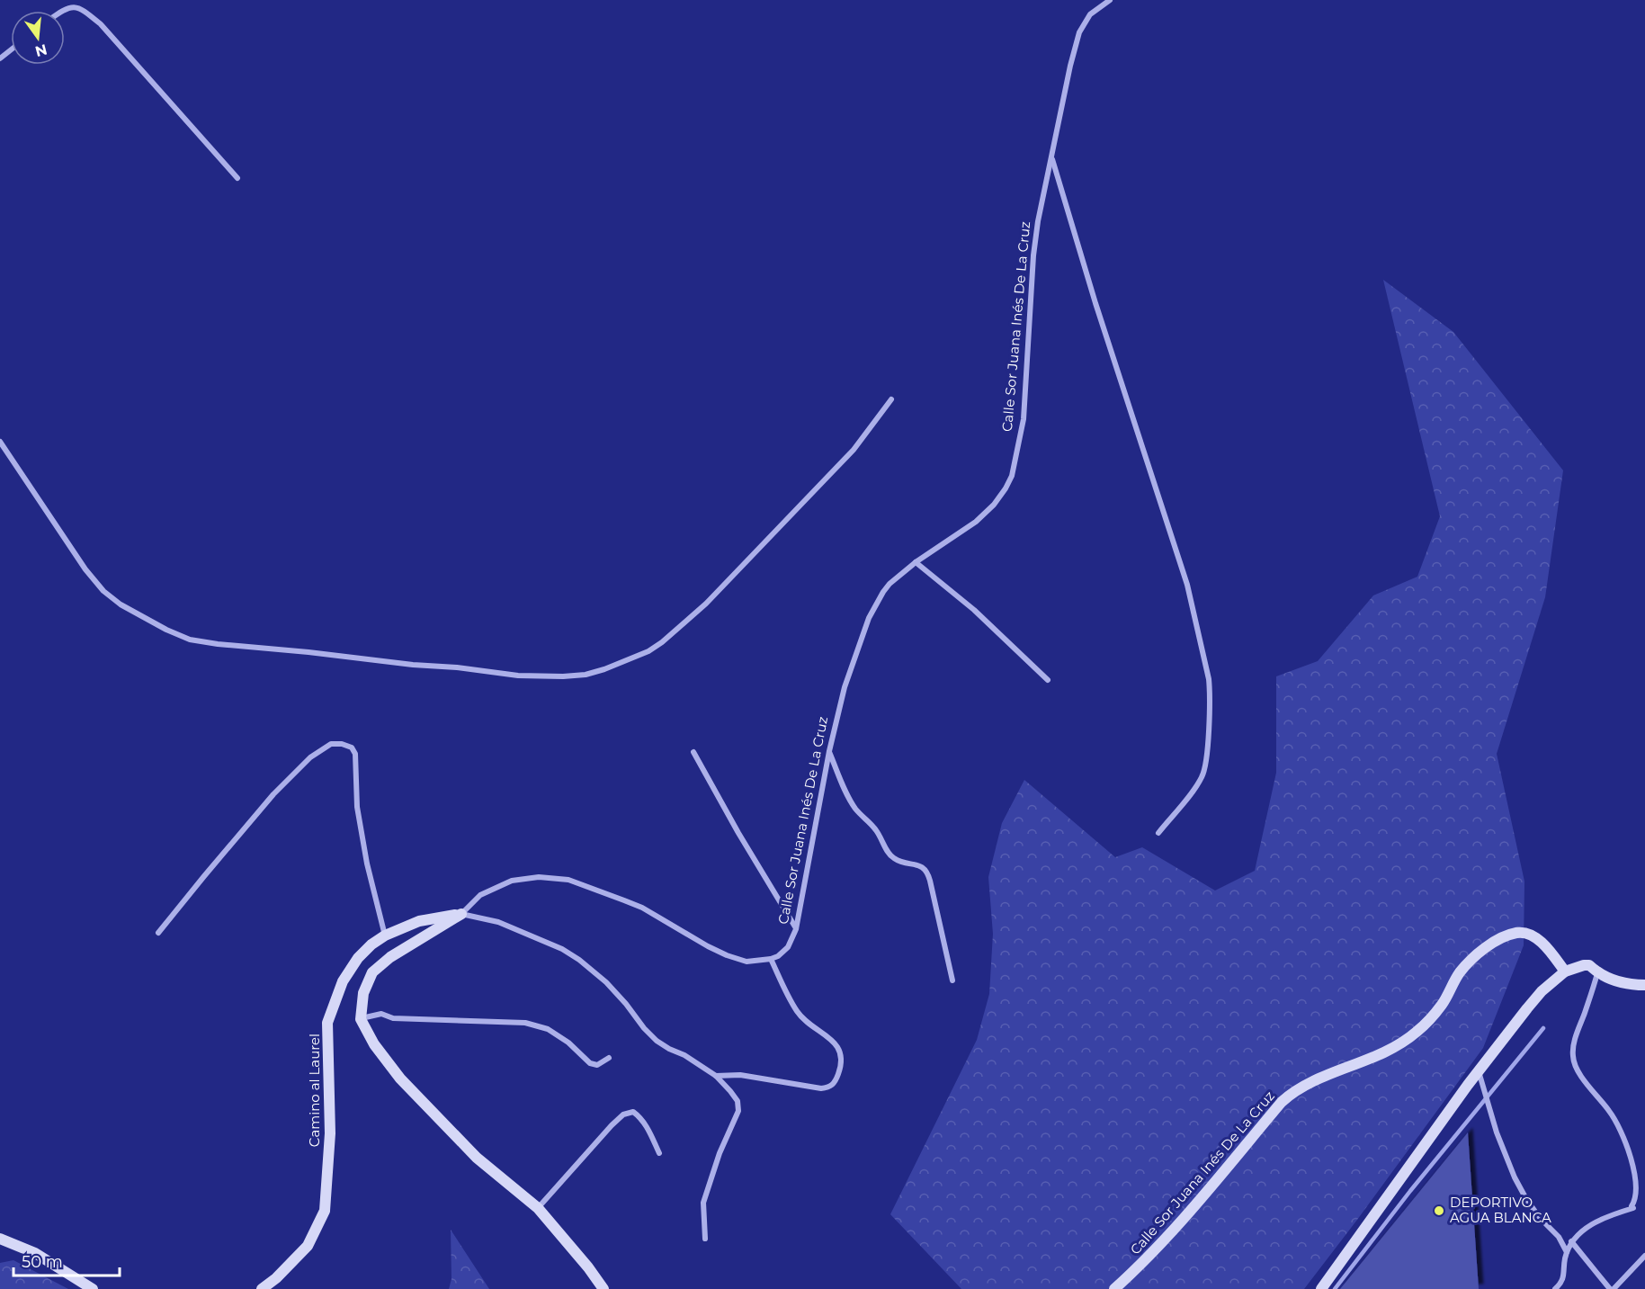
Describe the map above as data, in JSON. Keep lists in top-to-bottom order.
{
  "streets": {
    "main road": ["Calle Sor Juana Inés De La Cruz", "Camino al Laurel"]
  },
  "places": ["DEPORTIVO AGUA BLANCA"],
  "scale_bar": "50 m",
  "north": "bottom"
}
